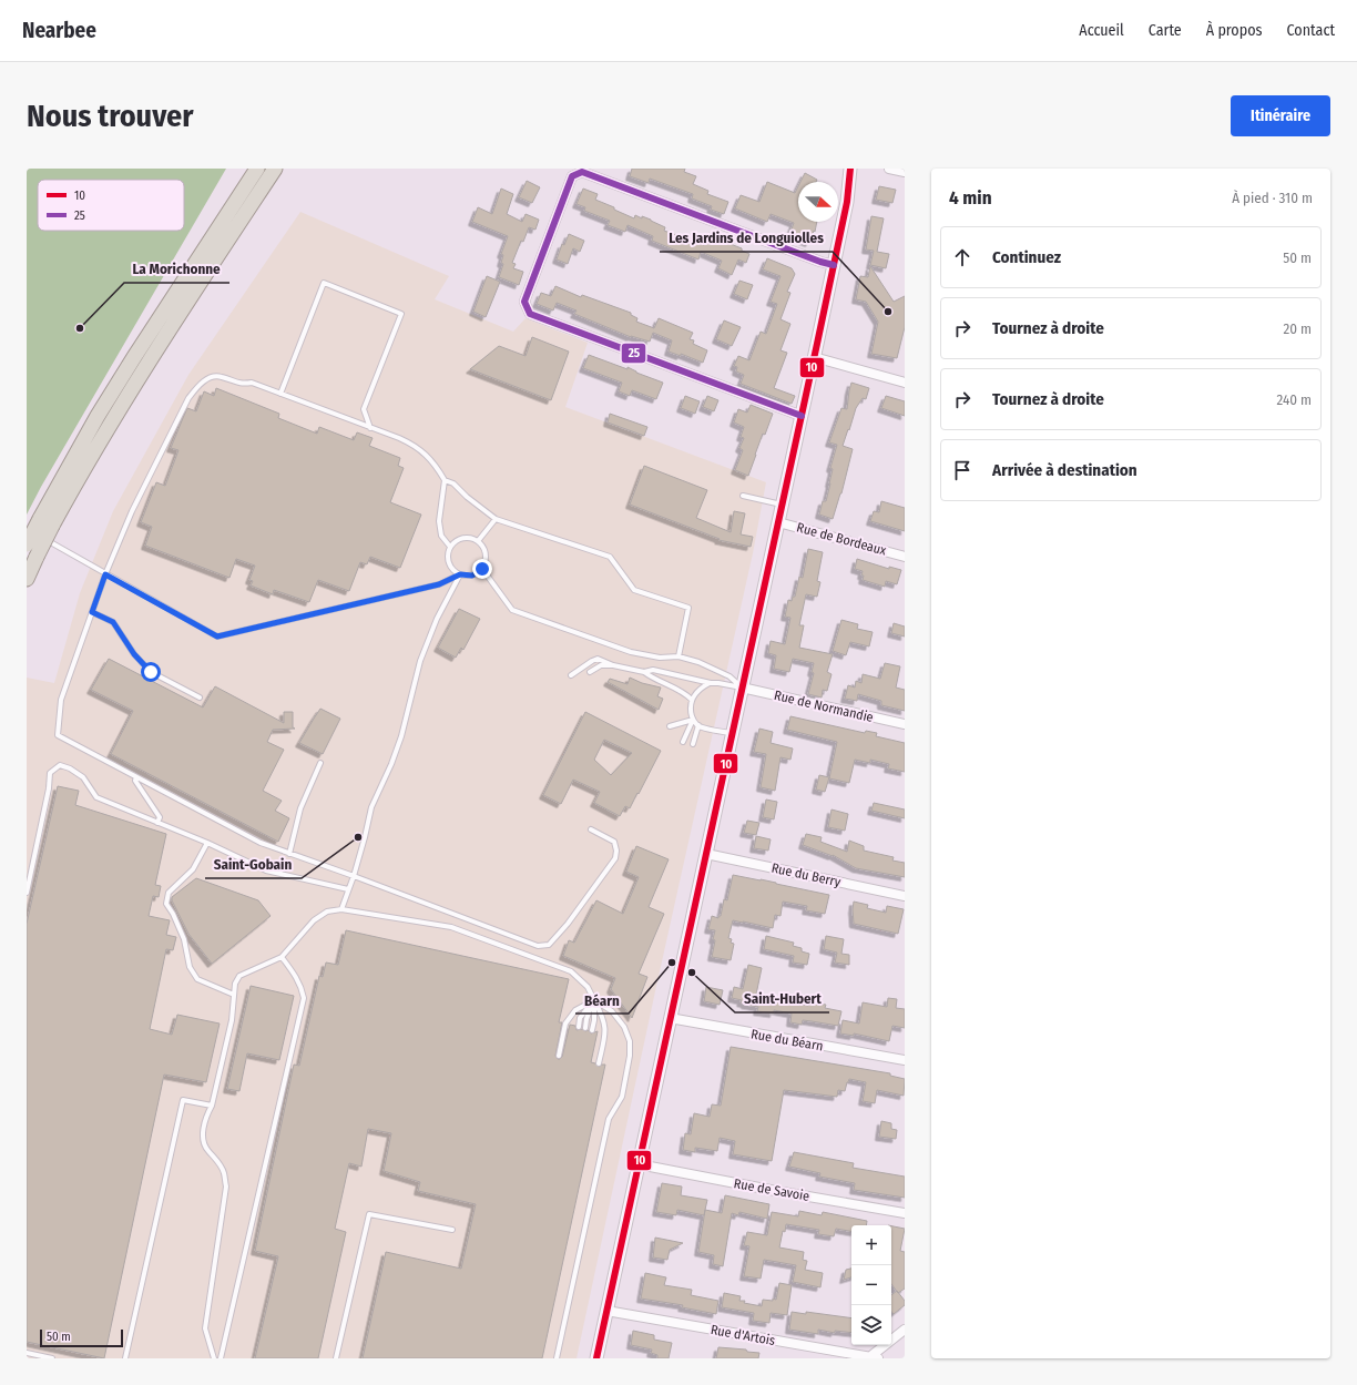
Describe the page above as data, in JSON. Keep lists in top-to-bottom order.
{
  "streets": {
    "street": [
      "Rue de Bordeaux",
      "Rue de Normandie",
      "Rue du Berry",
      "Rue du Béarn",
      "Rue de Savoie",
      "Rue d'Artois"
    ]
  },
  "places": [
    "Les Jardins de Longuiolles",
    "La Morichonne",
    "Saint-Gobain",
    "Béarn",
    "Saint-Hubert"
  ],
  "lines": ["transit line 10", "transit line 25"],
  "legend": ["10", "25"],
  "scale_bar": "50 m",
  "north": "right",
  "page": {
    "header": "Nearbee",
    "nav": [
      "Accueil",
      "Carte",
      "À propos",
      "Contact"
    ],
    "buttons": "Itinéraire",
    "title": "Nous trouver",
    "heading": ["4 min", "À pied · 310 m"],
    "list": [
      ["Continuez", "50 m"],
      ["Tournez à droite", "20 m"],
      ["Tournez à droite", "240 m"],
      "Arrivée à destination"
    ],
    "map_buttons": ["+", "−"],
    "scale": "50 m"
  }
}
